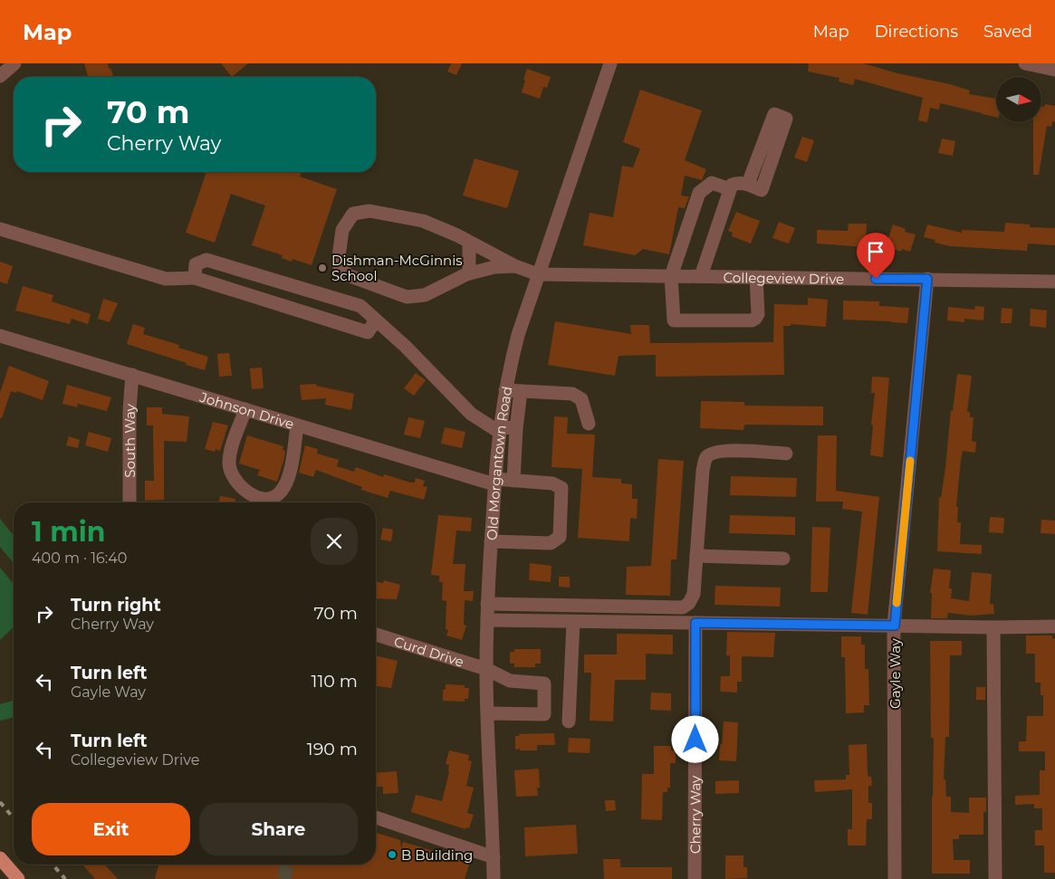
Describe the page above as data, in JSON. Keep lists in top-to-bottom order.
{
  "streets": {
    "street": [
      "Collegeview Drive",
      "Johnson Drive",
      "South Way",
      "Old Morgantown Road",
      "Curd Drive",
      "Gayle Way",
      "Cherry Way"
    ]
  },
  "crossings": [
    ["Collegeview Drive", "Old Morgantown Road"],
    ["Collegeview Drive", "Gayle Way"],
    ["Johnson Drive", "South Way"],
    ["Johnson Drive", "Old Morgantown Road"],
    ["Old Morgantown Road", "Curd Drive"]
  ],
  "places": ["Dishman-McGinnis School", "B Building"],
  "north": "right",
  "page": {
    "header": "Map",
    "nav": ["Map", "Directions", "Saved"],
    "turn": ["70 m", "Cherry Way"],
    "heading": ["1 min", "400 m · 16:40"],
    "list": [
      {
        "name": "Turn right",
        "note": "Cherry Way",
        "value": "70 m"
      },
      {
        "name": "Turn left",
        "note": "Gayle Way",
        "value": "110 m"
      },
      {
        "name": "Turn left",
        "note": "Collegeview Drive",
        "value": "190 m"
      }
    ],
    "buttons": ["Exit", "Share"]
  }
}
